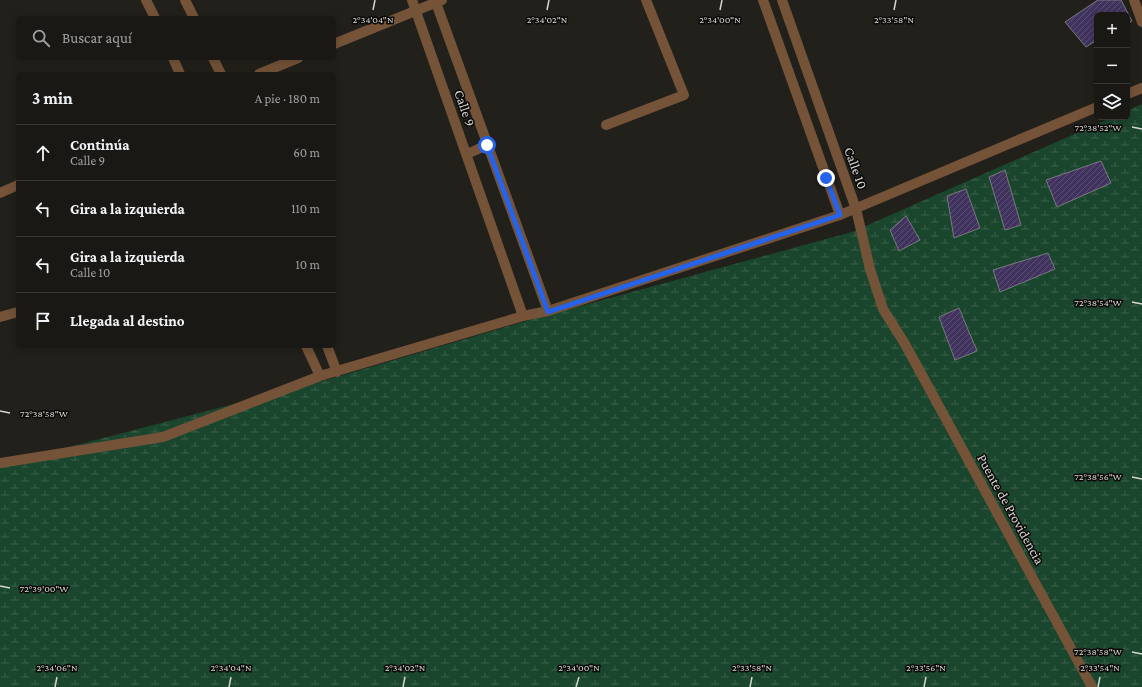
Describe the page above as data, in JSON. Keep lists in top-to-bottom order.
{
  "streets": {
    "street": ["Calle 9", "Calle 10", "Puente de Providencia"]
  },
  "crossings": [
    ["Calle 10", "Puente de Providencia"]
  ],
  "page": {
    "map_buttons": ["+", "−"],
    "search": "Buscar aquí",
    "heading": ["3 min", "A pie · 180 m"],
    "list": [
      ["Continúa", "Calle 9", "60 m"],
      ["Gira a la izquierda", "110 m"],
      ["Gira a la izquierda", "Calle 10", "10 m"],
      "Llegada al destino"
    ]
  },
  "coordinates": [
    "2°34'04\"N",
    "2°34'02\"N",
    "2°34'00\"N",
    "2°33'58\"N",
    "72°38'52\"W",
    "72°38'54\"W",
    "72°38'58\"W",
    "72°38'56\"W",
    "72°39'00\"W",
    "2°34'06\"N",
    "2°33'56\"N",
    "2°33'54\"N"
  ]
}
